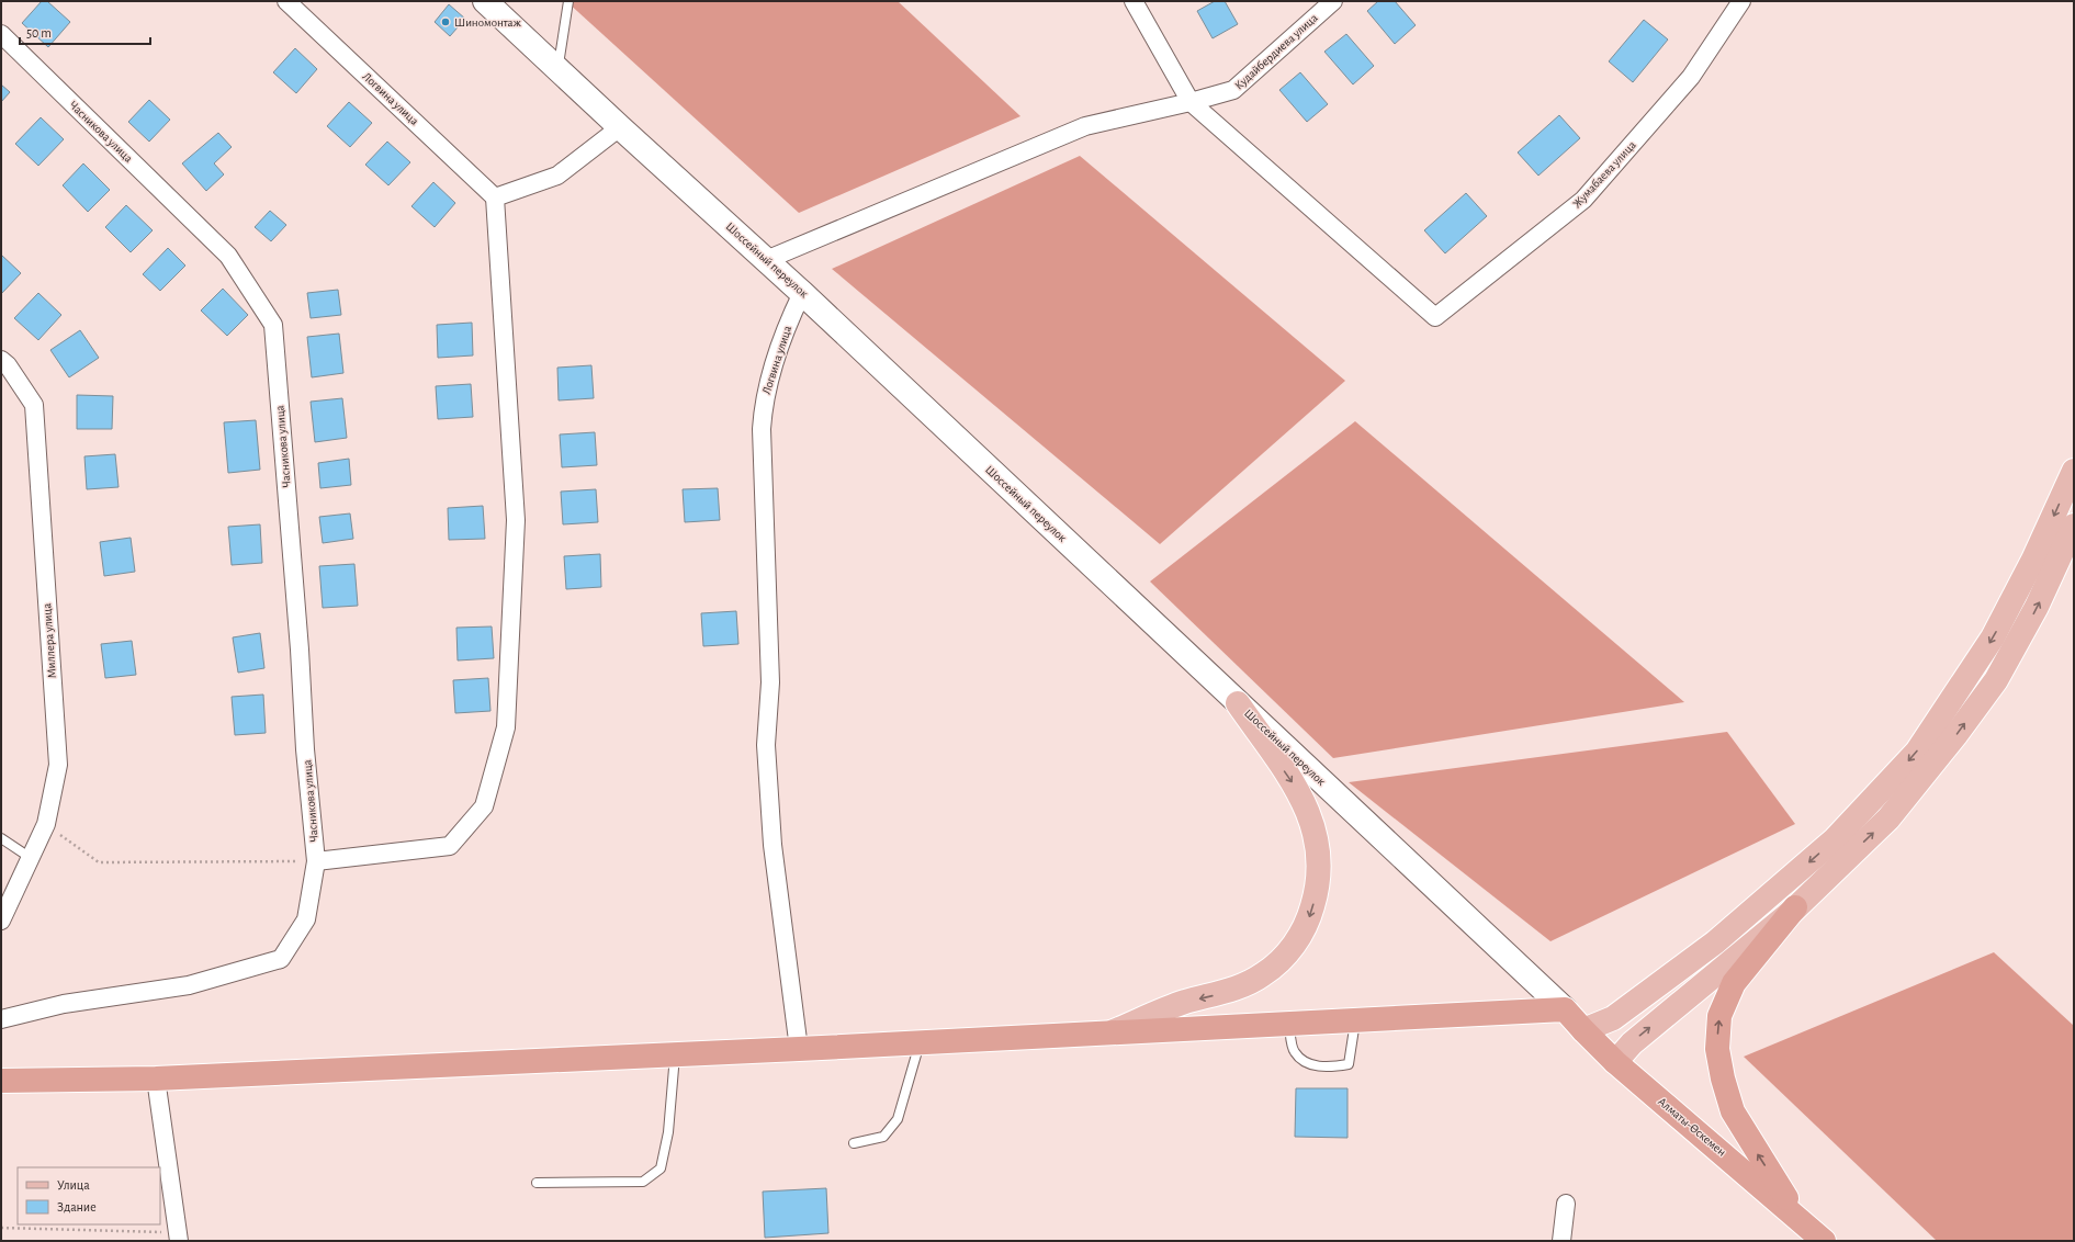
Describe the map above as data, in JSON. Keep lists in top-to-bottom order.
{
  "streets": {
    "highway": ["Алматы-Өскемен"],
    "main road": ["Шоссейный переулок"],
    "street": [
      "Кудайбердиева улица",
      "Логвина улица",
      "Часникова улица",
      "Жумабаева улица",
      "Миллера улица"
    ]
  },
  "crossings": [
    ["Кудайбердиева улица", "Жумабаева улица"],
    ["Кудайбердиева улица", "Шоссейный переулок"],
    ["Логвина улица", "Шоссейный переулок"],
    ["Шоссейный переулок", "Алматы-Өскемен"]
  ],
  "places": ["Шиномонтаж"],
  "legend": ["Улица", "Здание"],
  "scale_bar": "50 m"
}
